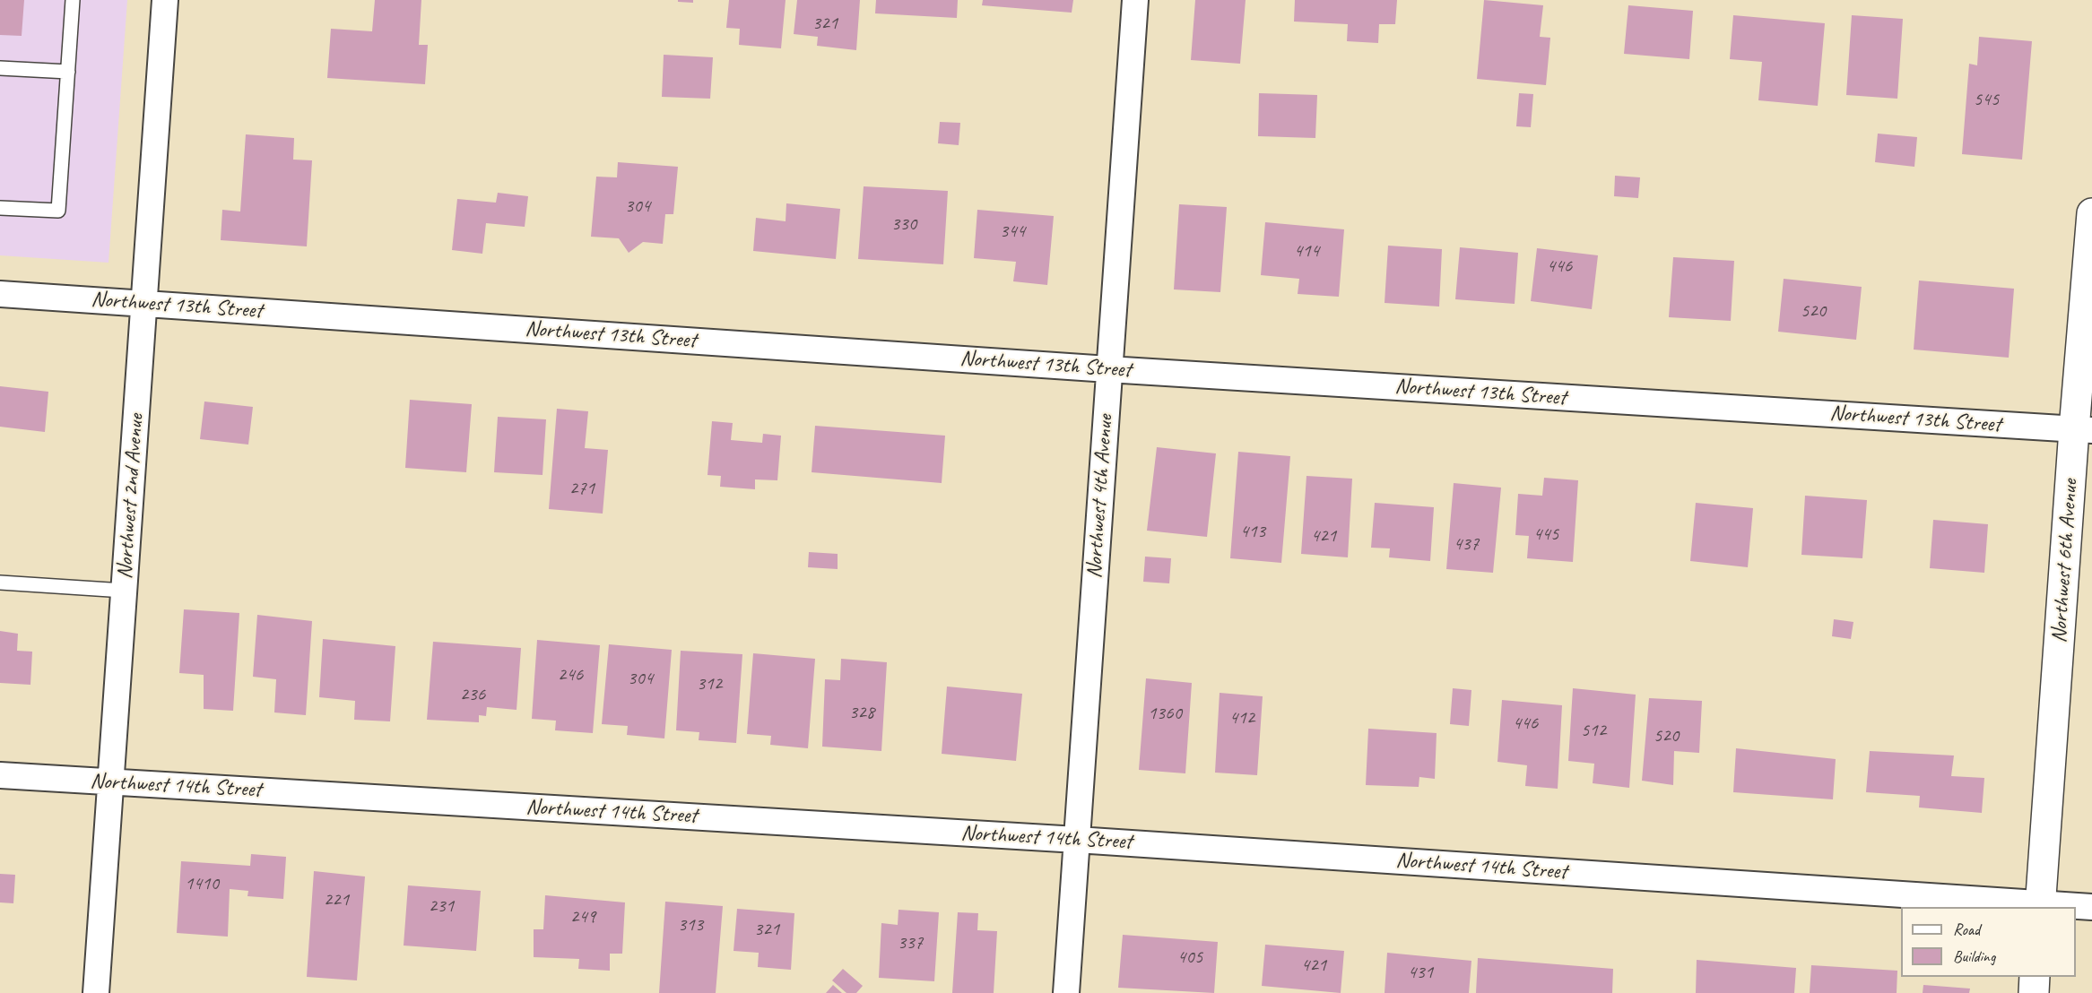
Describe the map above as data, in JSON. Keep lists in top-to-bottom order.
{
  "streets": {
    "street": [
      "Northwest 13th Street",
      "Northwest 2nd Avenue",
      "Northwest 4th Avenue",
      "Northwest 6th Avenue",
      "Northwest 14th Street"
    ]
  },
  "crossings": [
    ["Northwest 13th Street", "Northwest 2nd Avenue"],
    ["Northwest 13th Street", "Northwest 4th Avenue"],
    ["Northwest 13th Street", "Northwest 6th Avenue"],
    ["Northwest 2nd Avenue", "Northwest 14th Street"],
    ["Northwest 4th Avenue", "Northwest 14th Street"],
    ["Northwest 6th Avenue", "Northwest 14th Street"]
  ],
  "house_numbers": [
    "321",
    "545",
    "304",
    "330",
    "344",
    "414",
    "446",
    "520",
    "271",
    "413",
    "445",
    "421",
    "437",
    "246",
    "304",
    "312",
    "236",
    "328",
    "1360",
    "412",
    "446",
    "512",
    "520",
    "1410",
    "221",
    "231",
    "249",
    "313",
    "321",
    "337",
    "405",
    "421",
    "431"
  ],
  "legend": ["Road", "Building"]
}
